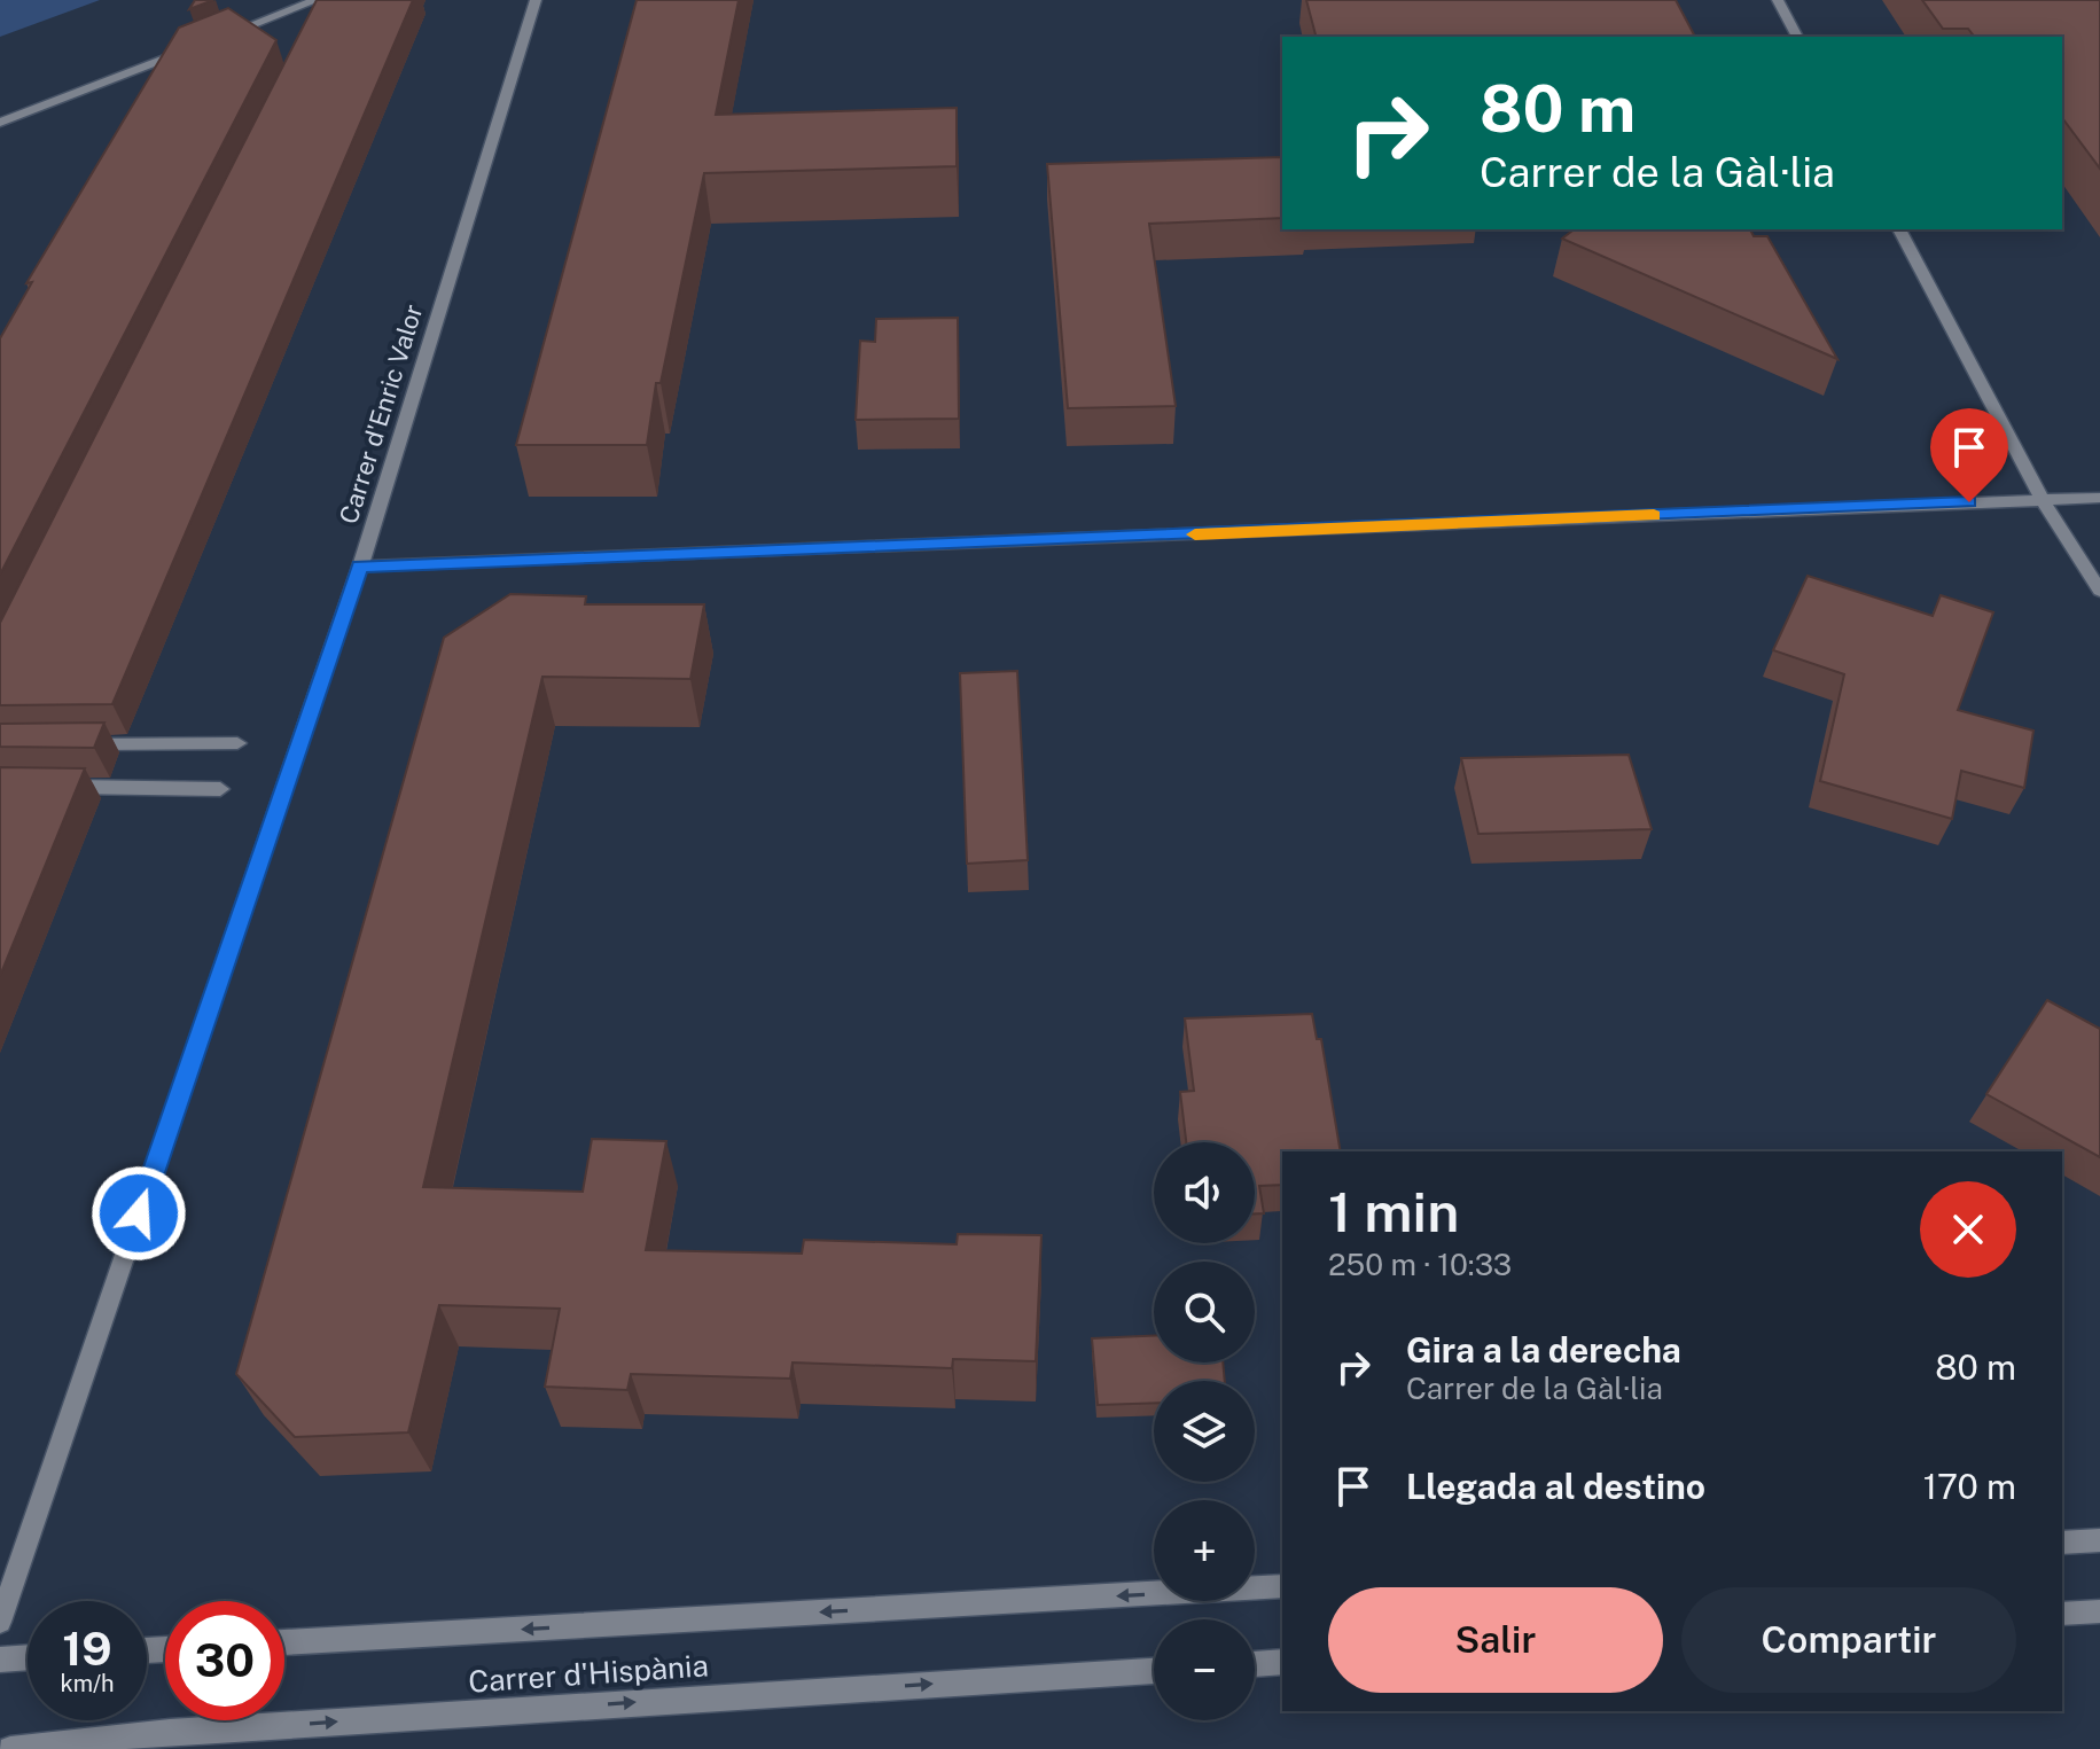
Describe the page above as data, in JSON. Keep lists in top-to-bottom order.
{
  "streets": {
    "street": ["Carrer d'Enric Valor", "Carrer d'Hispània"]
  },
  "page": {
    "turn": ["80 m", "Carrer de la Gàl·lia"],
    "map_buttons": ["+", "−"],
    "heading": ["1 min", "250 m · 10:33"],
    "list": [
      {
        "name": "Gira a la derecha",
        "note": "Carrer de la Gàl·lia",
        "value": "80 m"
      },
      {
        "name": "Llegada al destino",
        "value": "170 m"
      }
    ],
    "buttons": ["Salir", "Compartir"],
    "speed": "19 km/h",
    "limit": "30"
  }
}
